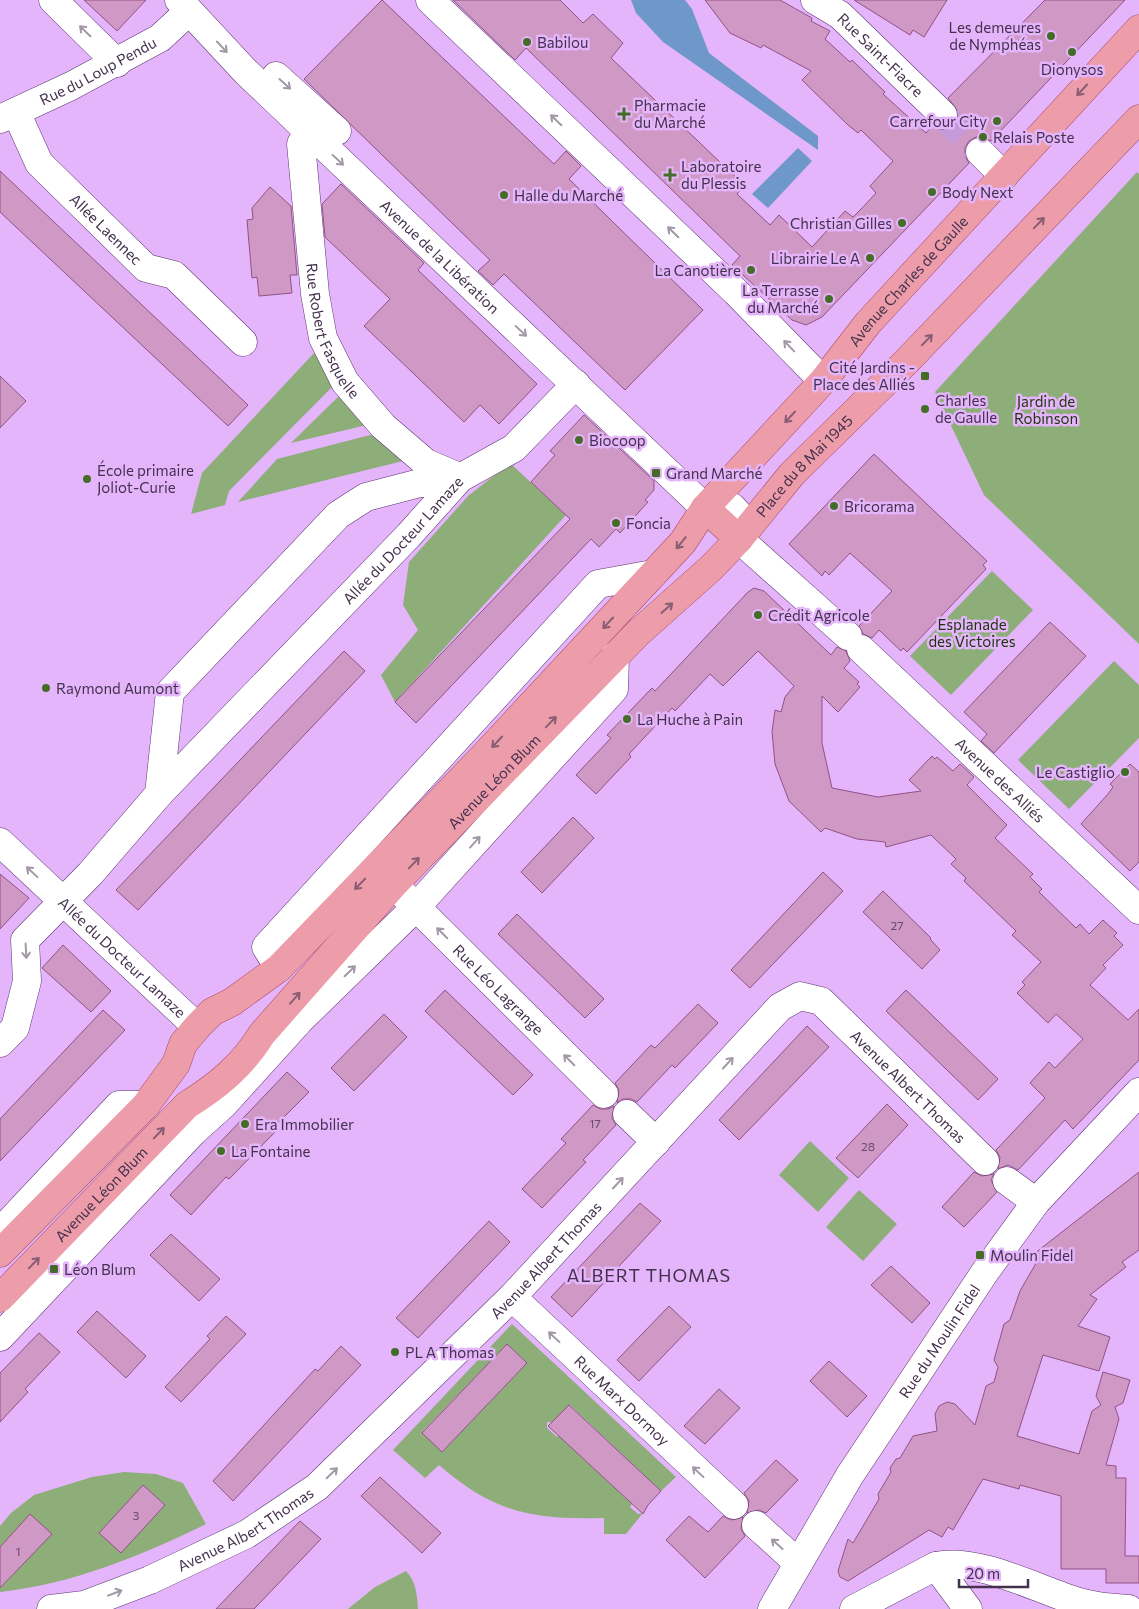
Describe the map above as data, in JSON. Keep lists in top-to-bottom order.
{
  "streets": {
    "main road": ["Avenue Charles de Gaulle", "Place du 8 Mai 1945", "Avenue Léon Blum"],
    "street": [
      "Rue Saint-Fiacre",
      "Rue du Loup Pendu",
      "Allée Laennec",
      "Avenue de la Libération",
      "Rue Robert Fasquelle",
      "Allée du Docteur Lamaze",
      "Avenue des Alliés",
      "Rue Léo Lagrange",
      "Avenue Albert Thomas",
      "Rue du Moulin Fidel",
      "Rue Marx Dormoy"
    ]
  },
  "crossings": [
    ["Rue du Loup Pendu", "Allée Laennec"],
    ["Rue du Loup Pendu", "Avenue de la Libération"],
    ["Avenue de la Libération", "Rue Robert Fasquelle"],
    ["Avenue de la Libération", "Avenue Léon Blum"],
    ["Avenue Charles de Gaulle", "Place du 8 Mai 1945"],
    ["Rue Robert Fasquelle", "Allée du Docteur Lamaze"],
    ["Place du 8 Mai 1945", "Avenue Léon Blum"],
    ["Place du 8 Mai 1945", "Avenue des Alliés"],
    ["Allée du Docteur Lamaze", "Avenue Léon Blum"],
    ["Avenue Léon Blum", "Avenue des Alliés"],
    ["Avenue Léon Blum", "Rue Léo Lagrange"],
    ["Avenue Albert Thomas", "Rue Marx Dormoy"]
  ],
  "one_way": ["Rue Léo Lagrange", "Avenue Albert Thomas", "Rue Marx Dormoy"],
  "districts": ["ALBERT THOMAS"],
  "parks": ["Jardin de Robinson", "Esplanade des Victoires"],
  "places": {
    "other": [
      "Les demeures de Nymphéas",
      "Babilou",
      "Dionysos",
      "Carrefour City",
      "Relais Poste",
      "Body Next",
      "Halle du Marché",
      "Christian Gilles",
      "Librairie Le A",
      "La Canotière",
      "La Terrasse du Marché",
      "Charles de Gaulle",
      "Biocoop",
      "École primaire Joliot-Curie",
      "Bricorama",
      "Foncia",
      "Crédit Agricole",
      "Raymond Aumont",
      "La Huche à Pain",
      "Le Castiglio",
      "Era Immobilier",
      "La Fontaine",
      "PL A Thomas"
    ],
    "health": ["Pharmacie du Marché", "Laboratoire du Plessis"],
    "transit": [
      "Cité Jardins - Place des Alliés",
      "Grand Marché",
      "Moulin Fidel",
      "Léon Blum"
    ]
  },
  "house_numbers": [
    "27",
    "17",
    "28",
    "3",
    "1"
  ],
  "scale_bar": "20 m"
}
